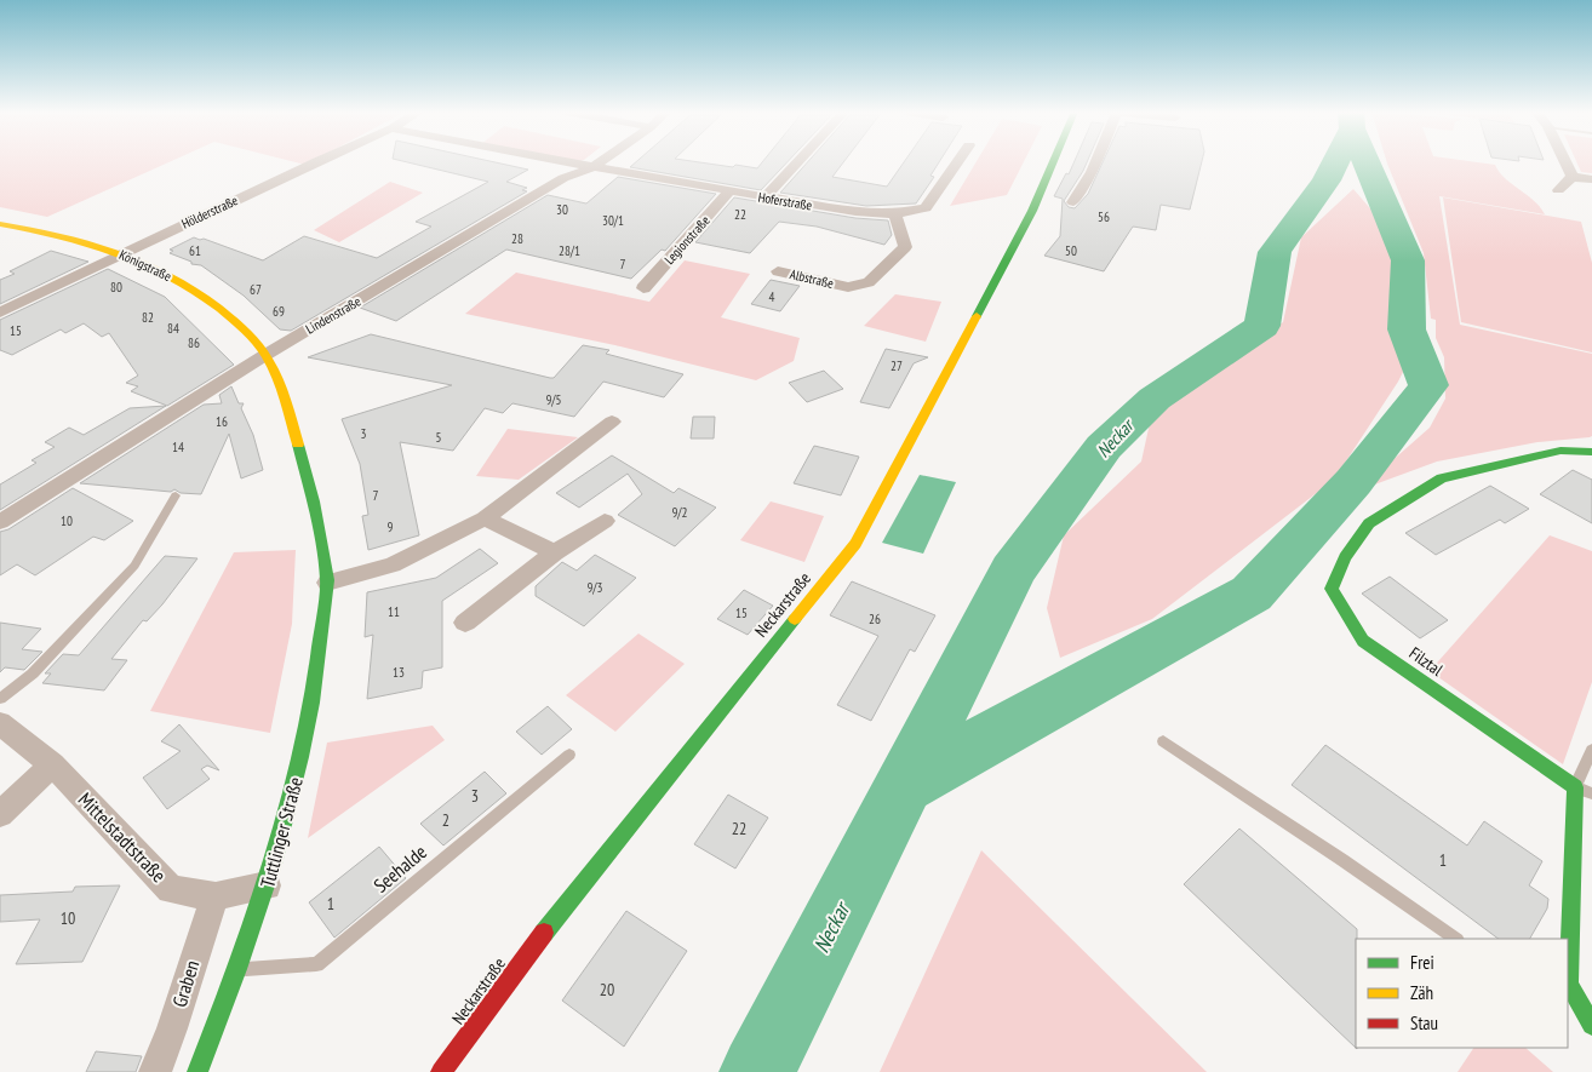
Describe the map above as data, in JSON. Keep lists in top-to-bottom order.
{
  "streets": {
    "street": [
      "Hoferstraße",
      "Hölderstraße",
      "Legionstraße",
      "Königstraße",
      "Albstraße",
      "Lindenstraße",
      "Neckarstraße",
      "Filztal",
      "Tuttlinger Straße",
      "Mittelstadtstraße",
      "Graben"
    ],
    "lane": ["Seehalde"]
  },
  "crossings": [
    ["Hoferstraße", "Legionstraße"],
    ["Hoferstraße", "Albstraße"],
    ["Hoferstraße", "Lindenstraße"],
    ["Hölderstraße", "Königstraße"],
    ["Königstraße", "Lindenstraße"],
    ["Königstraße", "Tuttlinger Straße"],
    ["Lindenstraße", "Tuttlinger Straße"],
    ["Tuttlinger Straße", "Mittelstadtstraße"],
    ["Tuttlinger Straße", "Seehalde"],
    ["Mittelstadtstraße", "Graben"]
  ],
  "water": ["Neckar"],
  "house_numbers": [
    "30",
    "22",
    "56",
    "30/1",
    "28",
    "61",
    "28/1",
    "50",
    "7",
    "80",
    "67",
    "4",
    "69",
    "82",
    "84",
    "15",
    "86",
    "27",
    "9/5",
    "16",
    "3",
    "5",
    "14",
    "7",
    "9/2",
    "10",
    "9",
    "9/3",
    "11",
    "15",
    "26",
    "13",
    "3",
    "2",
    "22",
    "1",
    "1",
    "10",
    "20"
  ],
  "legend": ["Frei", "Zäh", "Stau"]
}
